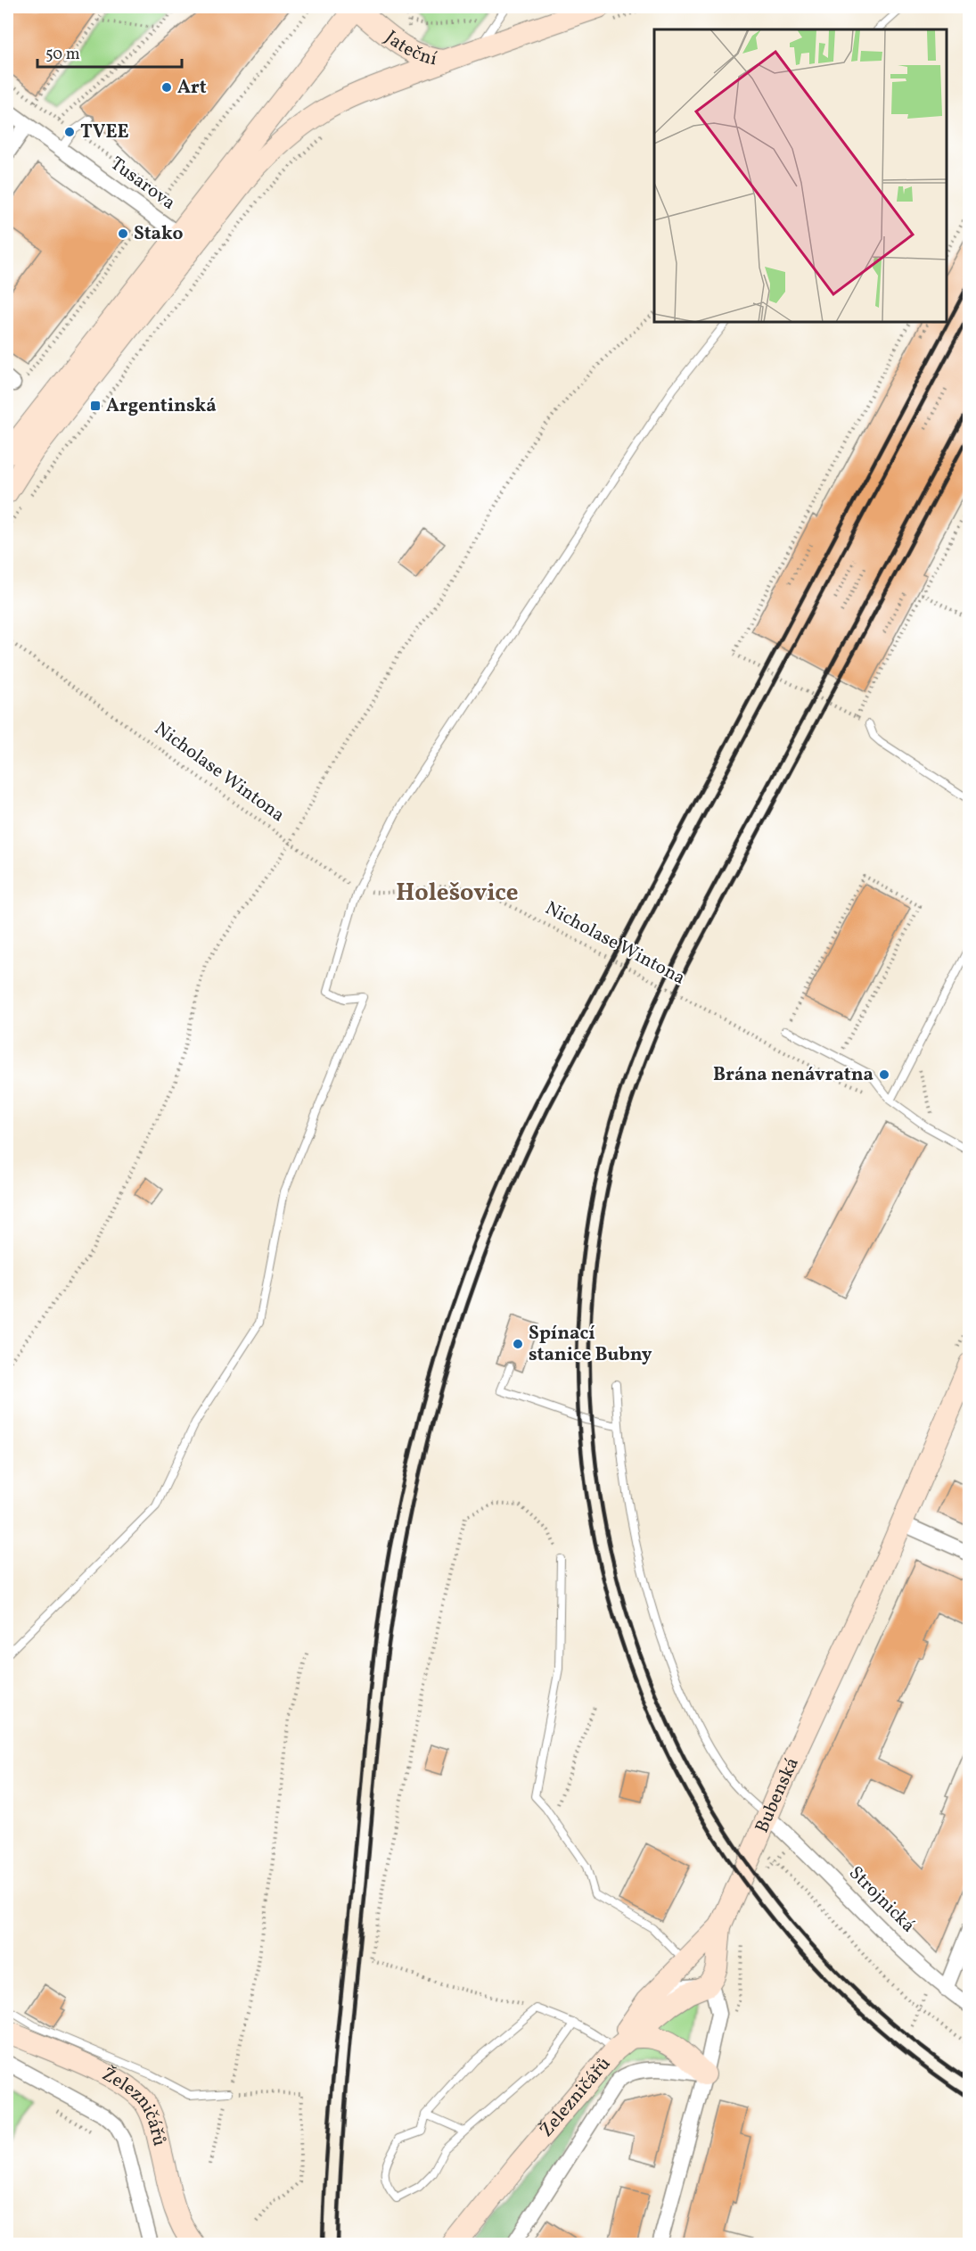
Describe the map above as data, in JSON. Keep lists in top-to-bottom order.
{
  "streets": {
    "main road": ["Jateční", "Bubenská", "Železničářů"],
    "street": ["Tusarova", "Strojnická"],
    "path": ["Nicholase Wintona"]
  },
  "crossings": [
    ["Bubenská", "Strojnická"],
    ["Bubenská", "Železničářů"]
  ],
  "districts": ["Holešovice"],
  "places": {
    "other": [
      "Art",
      "TVEE",
      "Stako",
      "Brána nenávratna",
      "Spínací stanice Bubny"
    ],
    "transit": ["Argentinská"]
  },
  "scale_bar": "50 m"
}
